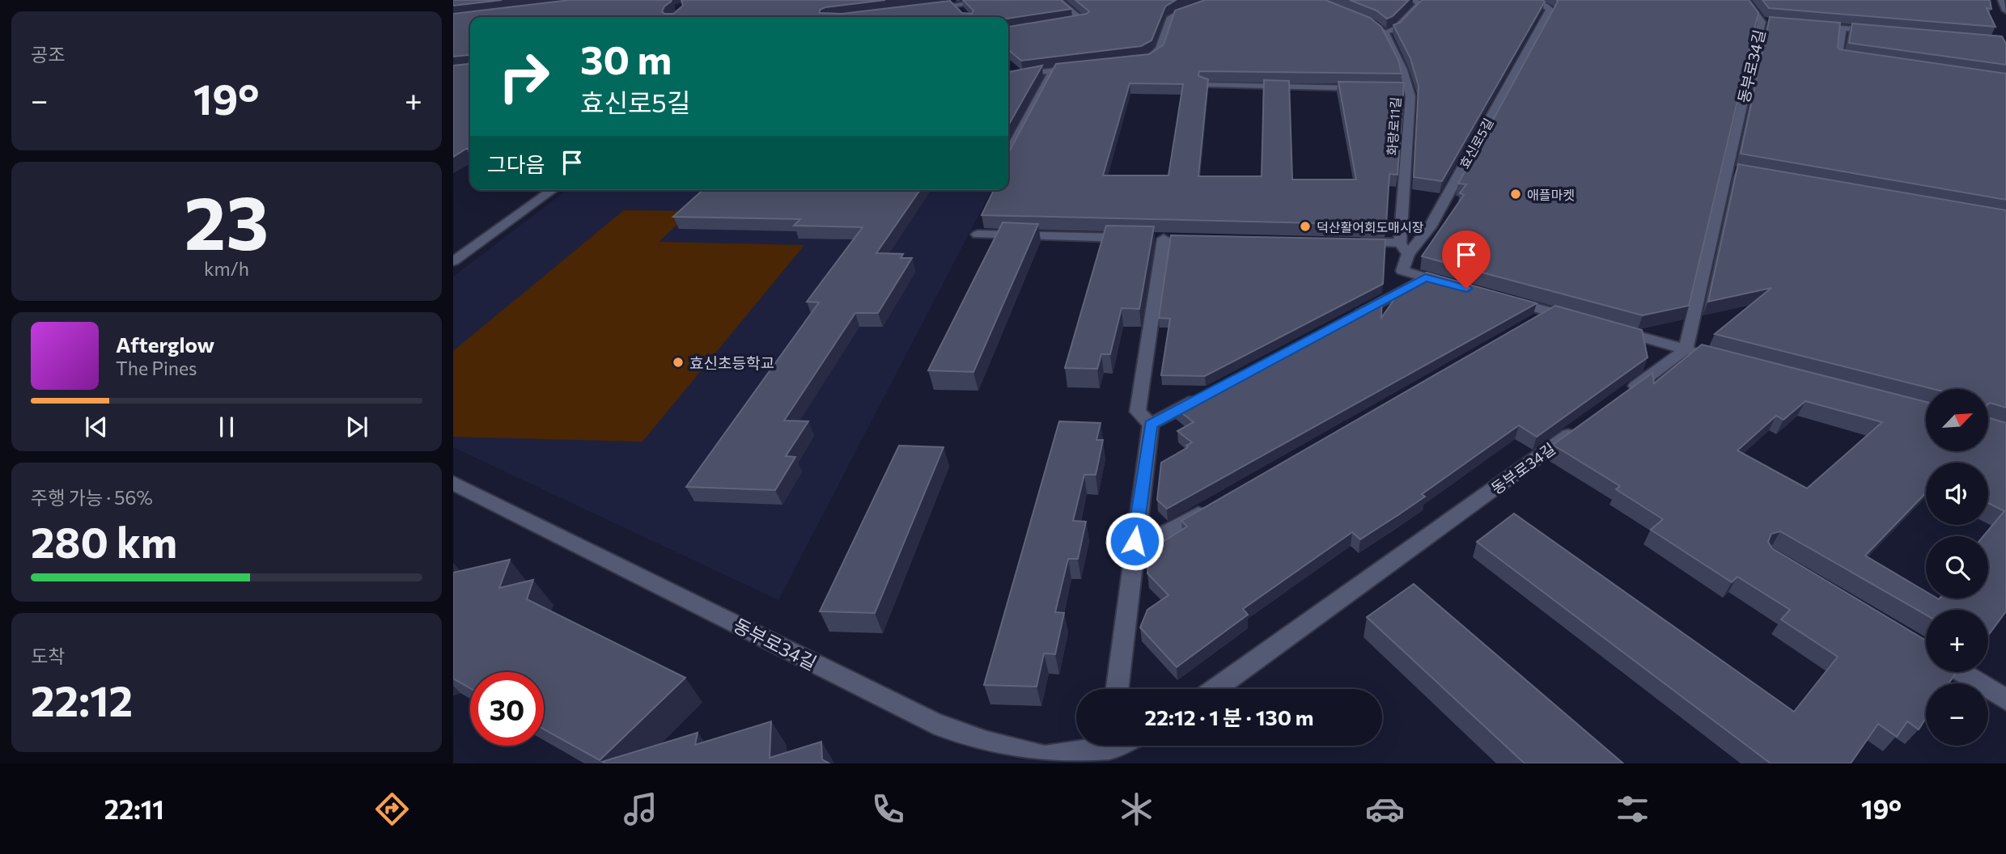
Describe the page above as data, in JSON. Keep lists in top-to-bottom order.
{
  "streets": {
    "street": ["동부로34길", "화랑로11길", "효신로5길"]
  },
  "crossings": [
    ["화랑로11길", "효신로5길"]
  ],
  "places": ["애플마켓", "덕산활어회도매시장", "효신초등학교"],
  "north": "top right",
  "page": {
    "tile": [
      "공조",
      ["23", "km/h"],
      ["주행 가능 · 56%", "280 km"],
      ["도착", "22:12"]
    ],
    "turn": ["30 m", "효신로5길"],
    "heat": ["−", "19°", "+"],
    "then": "그다음",
    "song": ["Afterglow", "The Pines"],
    "map_buttons": ["+", "−"],
    "limit": "30",
    "trip": "22:12 · 1 분 · 130 m",
    "tabs": ["22:11", "19°"]
  }
}
